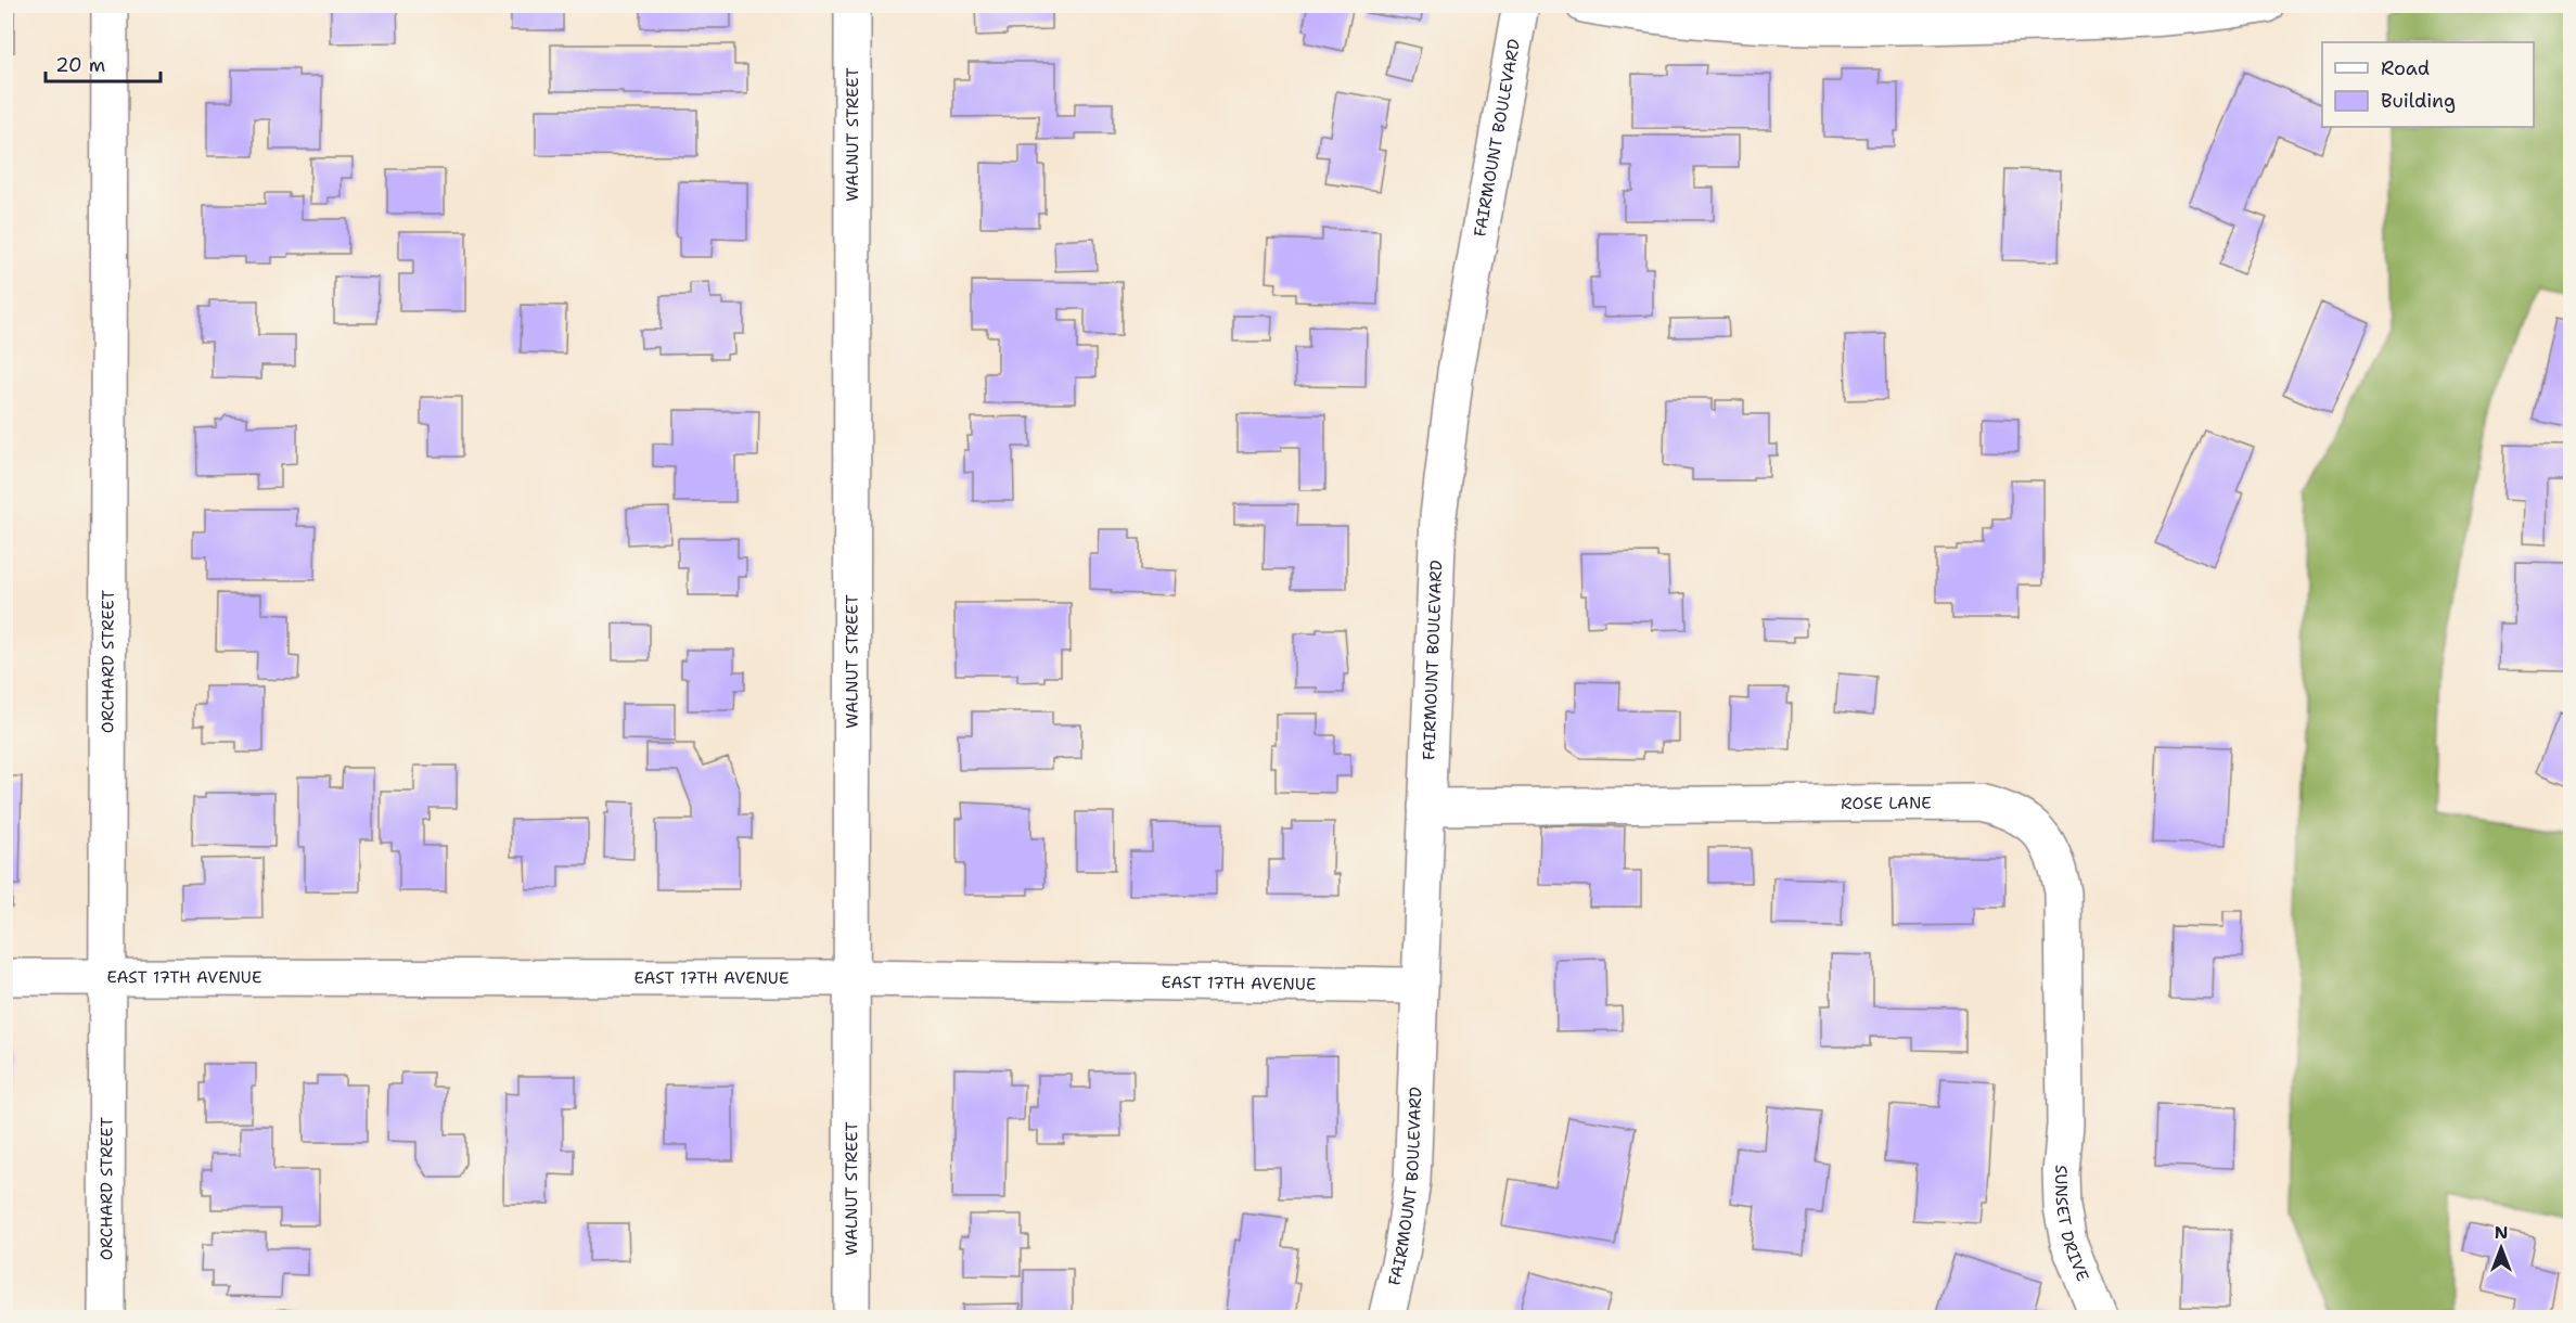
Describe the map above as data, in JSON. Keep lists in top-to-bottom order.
{
  "streets": {
    "street": [
      "WALNUT STREET",
      "FAIRMOUNT BOULEVARD",
      "ORCHARD STREET",
      "ROSE LANE",
      "EAST 17TH AVENUE",
      "SUNSET DRIVE"
    ]
  },
  "crossings": [
    ["WALNUT STREET", "EAST 17TH AVENUE"],
    ["FAIRMOUNT BOULEVARD", "ROSE LANE"],
    ["FAIRMOUNT BOULEVARD", "EAST 17TH AVENUE"],
    ["ORCHARD STREET", "EAST 17TH AVENUE"],
    ["ROSE LANE", "SUNSET DRIVE"]
  ],
  "legend": ["Road", "Building"],
  "scale_bar": "20 m",
  "north": "top"
}
